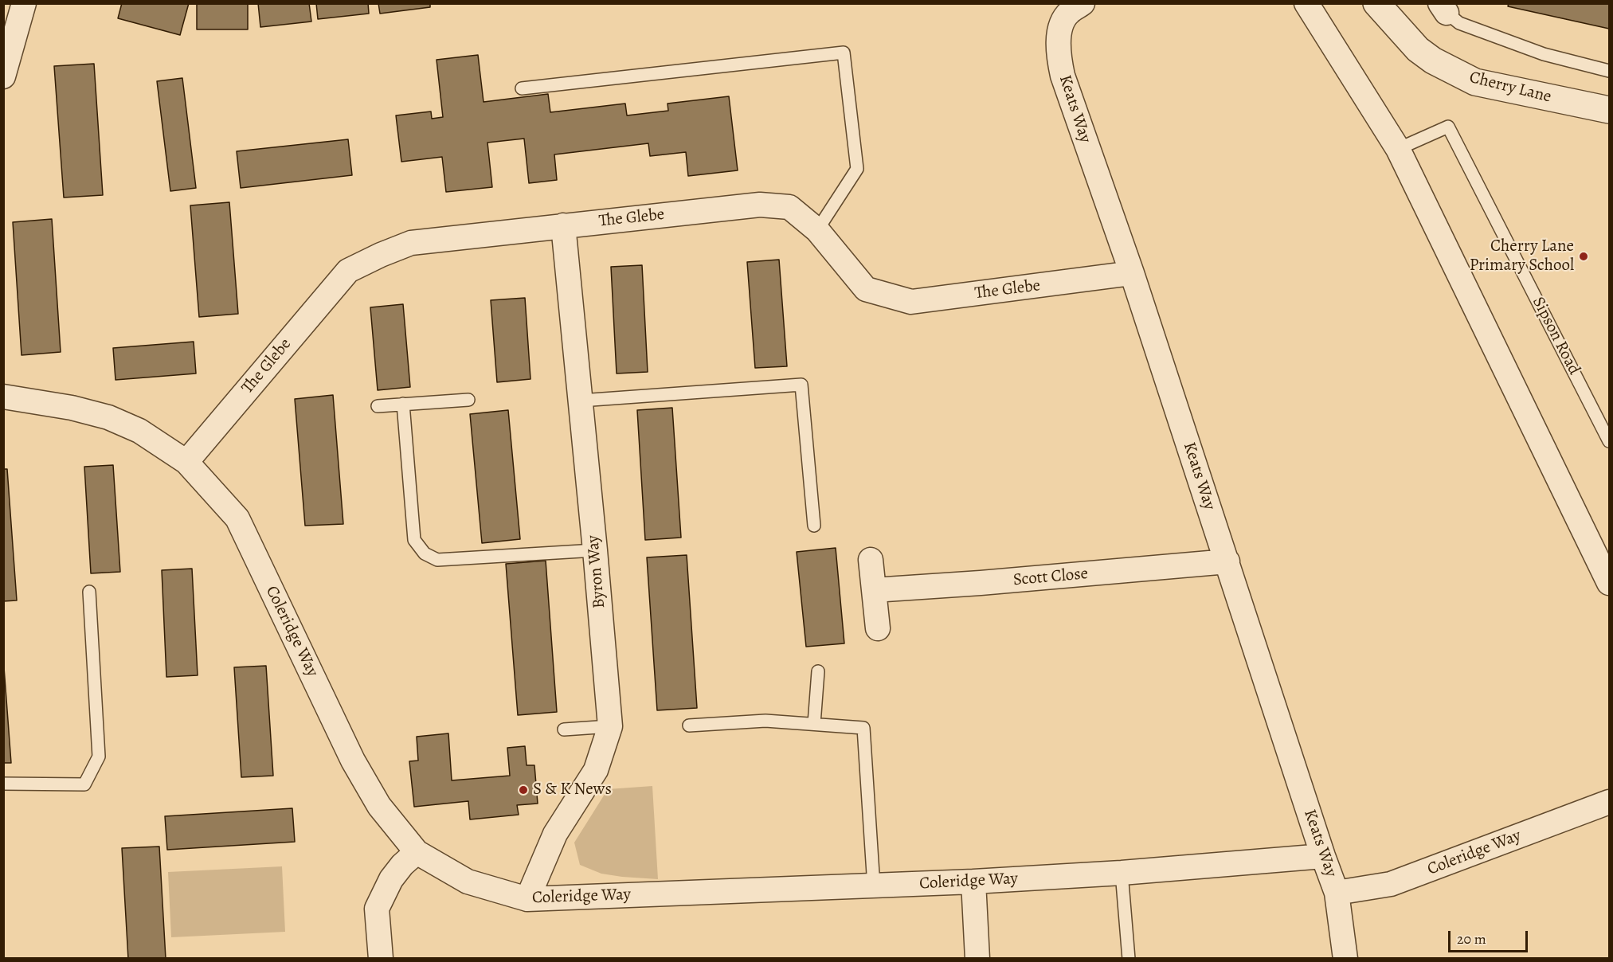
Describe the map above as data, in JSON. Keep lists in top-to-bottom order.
{
  "streets": {
    "street": [
      "Cherry Lane",
      "Keats Way",
      "The Glebe",
      "Byron Way",
      "Scott Close",
      "Coleridge Way"
    ],
    "lane": ["Sipson Road"]
  },
  "crossings": [
    ["Keats Way", "The Glebe"],
    ["Keats Way", "Scott Close"],
    ["Keats Way", "Coleridge Way"],
    ["The Glebe", "Byron Way"],
    ["The Glebe", "Coleridge Way"],
    ["Byron Way", "Coleridge Way"]
  ],
  "places": ["Cherry Lane Primary School", "S & K News"],
  "scale_bar": "20 m"
}
